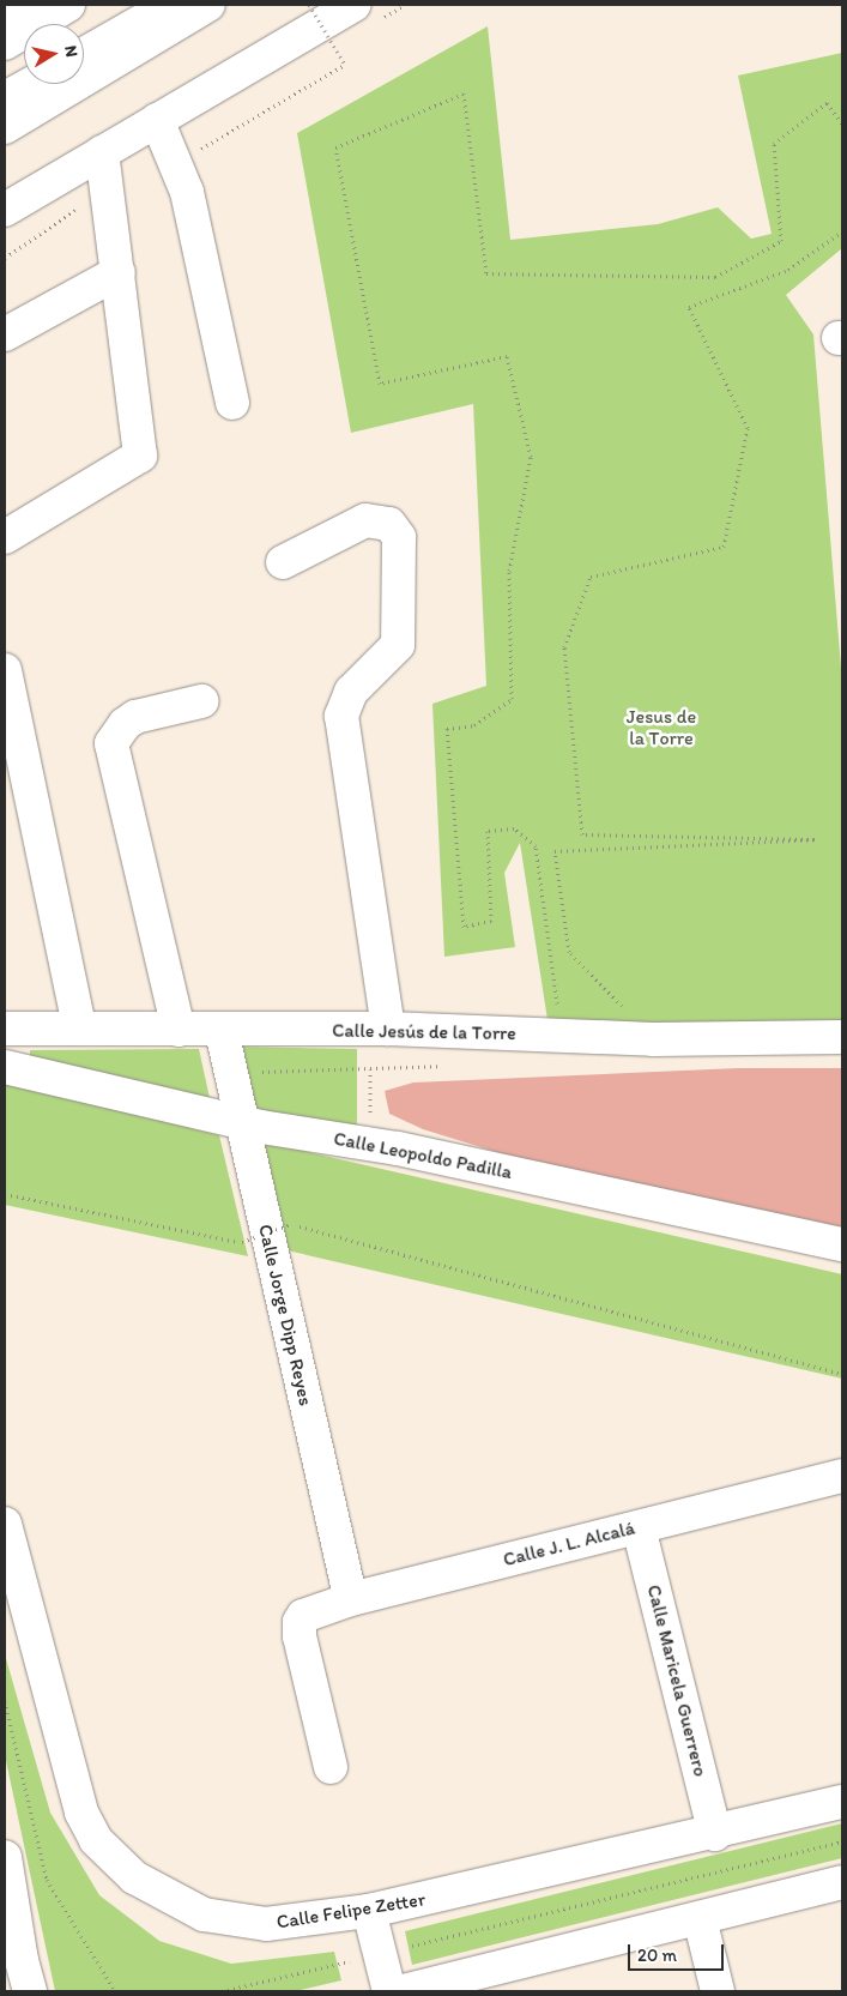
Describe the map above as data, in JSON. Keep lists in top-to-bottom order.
{
  "streets": {
    "main road": [
      "Calle Jesús de la Torre",
      "Calle Leopoldo Padilla",
      "Calle Jorge Dipp Reyes",
      "Calle J. L. Alcalá",
      "Calle Maricela Guerrero",
      "Calle Felipe Zetter"
    ]
  },
  "crossings": [
    ["Calle Jesús de la Torre", "Calle Jorge Dipp Reyes"],
    ["Calle Leopoldo Padilla", "Calle Jorge Dipp Reyes"],
    ["Calle Jorge Dipp Reyes", "Calle J. L. Alcalá"],
    ["Calle J. L. Alcalá", "Calle Maricela Guerrero"],
    ["Calle Maricela Guerrero", "Calle Felipe Zetter"]
  ],
  "parks": ["Jesus de la Torre"],
  "scale_bar": "20 m",
  "north": "right"
}
